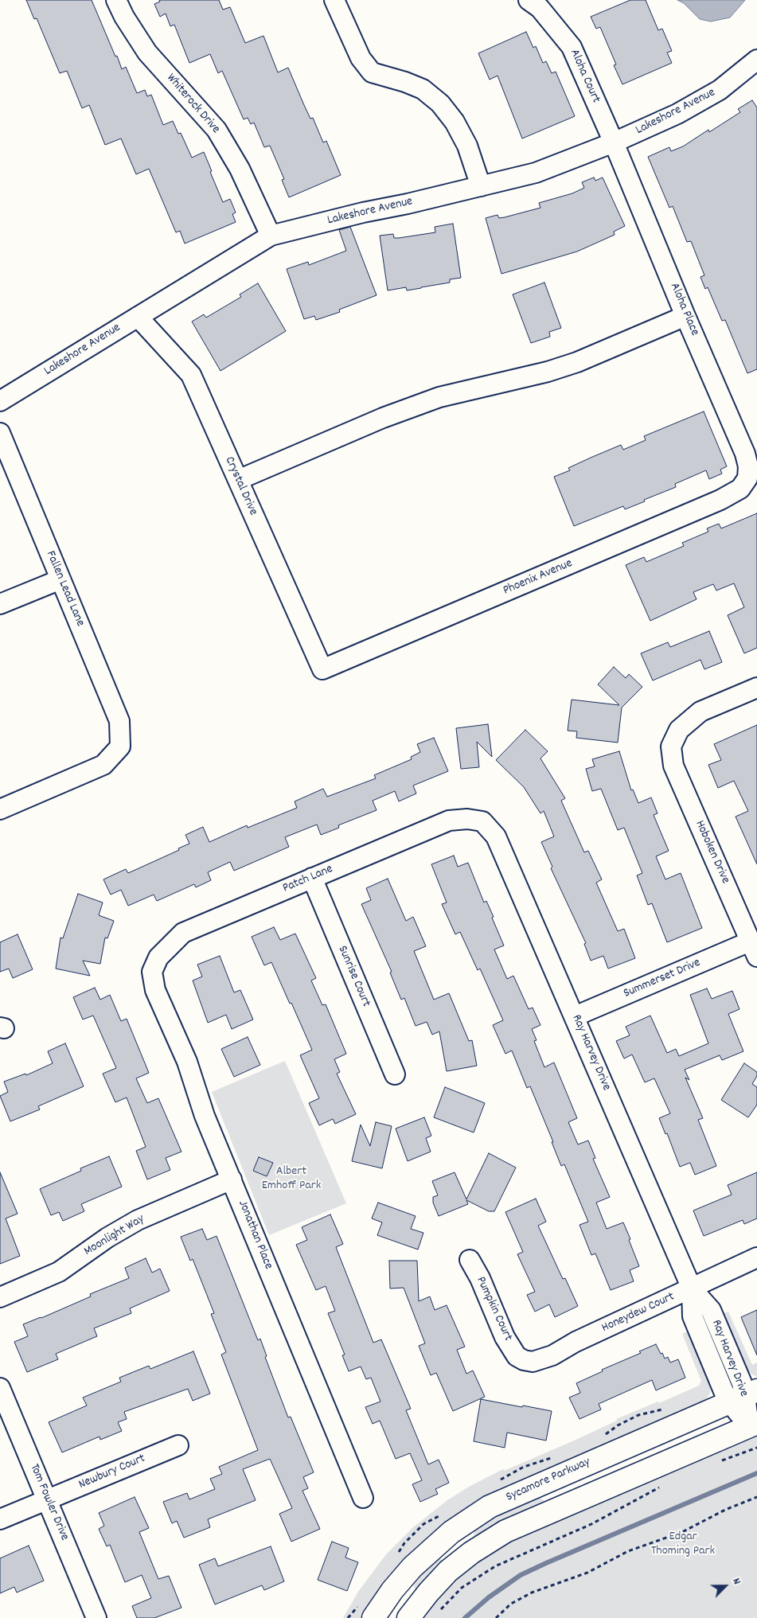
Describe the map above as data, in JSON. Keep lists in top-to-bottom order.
{
  "streets": {
    "main road": ["Sycamore Parkway"],
    "street": [
      "Aloha Court",
      "Whiterock Drive",
      "Lakeshore Avenue",
      "Aloha Place",
      "Crystal Drive",
      "Phoenix Avenue",
      "Fallen Lead Lane",
      "Hoboken Drive",
      "Patch Lane",
      "Sunrise Court",
      "Summerset Drive",
      "Ray Harvey Drive",
      "Jonathan Place",
      "Moonlight Way",
      "Pumpkin Court",
      "Honeydew Court",
      "Newbury Court",
      "Tom Fowler Drive"
    ]
  },
  "crossings": [
    ["Aloha Court", "Lakeshore Avenue"],
    ["Aloha Court", "Aloha Place"],
    ["Whiterock Drive", "Lakeshore Avenue"],
    ["Lakeshore Avenue", "Aloha Place"],
    ["Lakeshore Avenue", "Crystal Drive"],
    ["Aloha Place", "Phoenix Avenue"],
    ["Crystal Drive", "Phoenix Avenue"],
    ["Hoboken Drive", "Summerset Drive"],
    ["Patch Lane", "Sunrise Court"],
    ["Patch Lane", "Ray Harvey Drive"],
    ["Patch Lane", "Jonathan Place"],
    ["Summerset Drive", "Ray Harvey Drive"],
    ["Ray Harvey Drive", "Honeydew Court"],
    ["Ray Harvey Drive", "Sycamore Parkway"],
    ["Jonathan Place", "Moonlight Way"],
    ["Pumpkin Court", "Honeydew Court"],
    ["Newbury Court", "Tom Fowler Drive"]
  ],
  "parks": ["Albert Emhoff Park", "Edgar Thoming Park"],
  "north": "top right"
}
